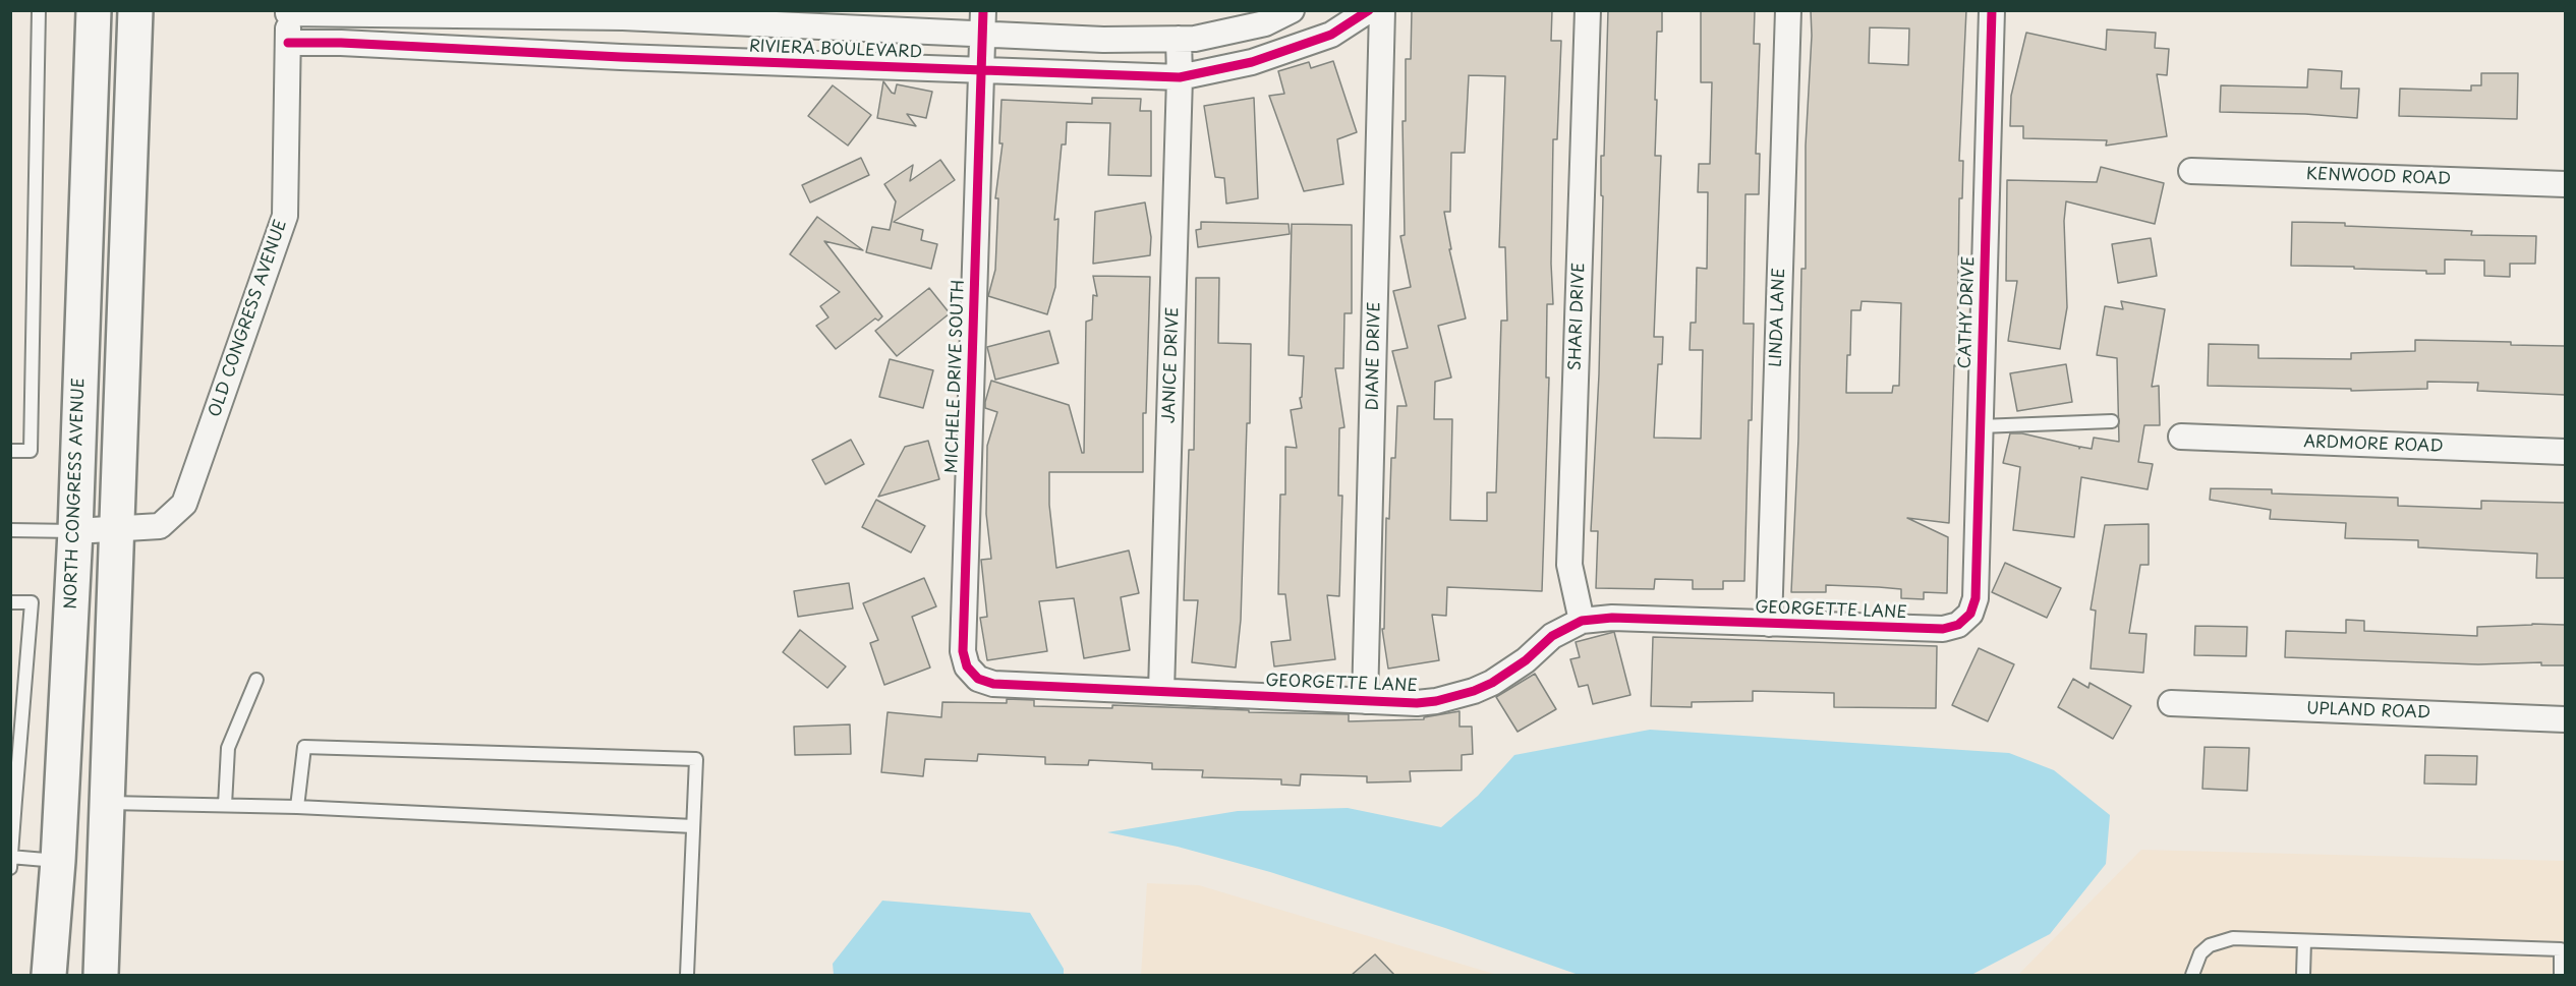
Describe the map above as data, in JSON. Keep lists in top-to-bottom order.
{
  "streets": {
    "street": [
      "RIVIERA BOULEVARD",
      "KENWOOD ROAD",
      "CATHY DRIVE",
      "SHARI DRIVE",
      "LINDA LANE",
      "OLD CONGRESS AVENUE",
      "DIANE DRIVE",
      "JANICE DRIVE",
      "MICHELE DRIVE SOUTH",
      "ARDMORE ROAD",
      "NORTH CONGRESS AVENUE",
      "GEORGETTE LANE",
      "UPLAND ROAD"
    ]
  },
  "crossings": [
    ["RIVIERA BOULEVARD", "OLD CONGRESS AVENUE"],
    ["RIVIERA BOULEVARD", "JANICE DRIVE"],
    ["RIVIERA BOULEVARD", "MICHELE DRIVE SOUTH"],
    ["CATHY DRIVE", "GEORGETTE LANE"],
    ["SHARI DRIVE", "GEORGETTE LANE"],
    ["LINDA LANE", "GEORGETTE LANE"],
    ["OLD CONGRESS AVENUE", "NORTH CONGRESS AVENUE"],
    ["DIANE DRIVE", "GEORGETTE LANE"],
    ["JANICE DRIVE", "GEORGETTE LANE"],
    ["MICHELE DRIVE SOUTH", "GEORGETTE LANE"]
  ]
}
